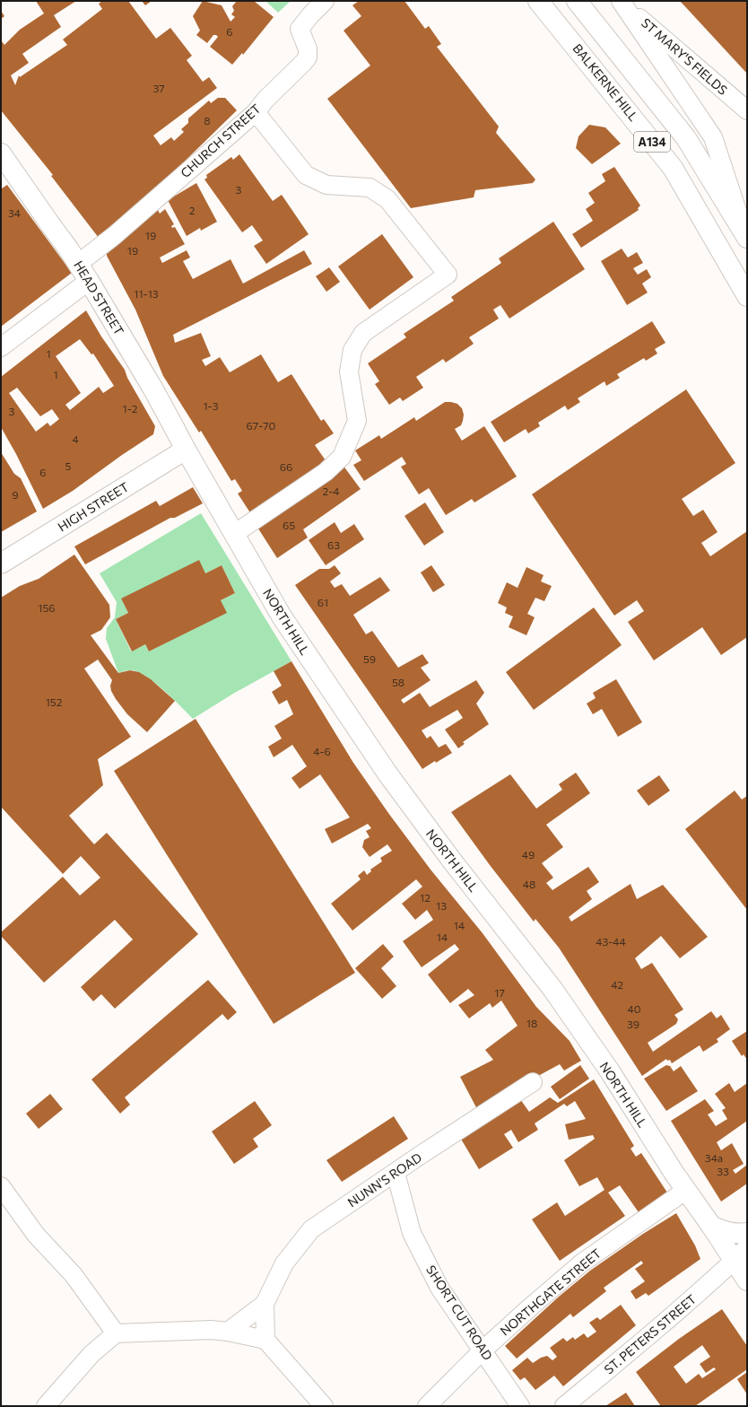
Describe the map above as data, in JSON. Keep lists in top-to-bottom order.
{
  "streets": {
    "street": [
      "ST MARY'S FIELDS",
      "BALKERNE HILL",
      "CHURCH STREET",
      "A134",
      "HEAD STREET",
      "HIGH STREET",
      "NORTH HILL",
      "NUNN'S ROAD",
      "NORTHGATE STREET",
      "SHORT CUT ROAD",
      "ST. PETERS STREET"
    ]
  },
  "crossings": [
    ["CHURCH STREET", "HEAD STREET"],
    ["HEAD STREET", "HIGH STREET"],
    ["HEAD STREET", "NORTH HILL"],
    ["HIGH STREET", "NORTH HILL"],
    ["NORTH HILL", "NORTHGATE STREET"],
    ["NORTH HILL", "ST. PETERS STREET"],
    ["NUNN'S ROAD", "SHORT CUT ROAD"],
    ["NORTHGATE STREET", "SHORT CUT ROAD"]
  ],
  "house_numbers": [
    "6",
    "37",
    "8",
    "3",
    "2",
    "34",
    "19",
    "19",
    "11-13",
    "1",
    "1",
    "1-3",
    "1-2",
    "3",
    "67-70",
    "4",
    "5",
    "66",
    "6",
    "2-4",
    "9",
    "65",
    "63",
    "61",
    "156",
    "59",
    "58",
    "152",
    "4-6",
    "49",
    "48",
    "12",
    "13",
    "14",
    "14",
    "43-44",
    "42",
    "17",
    "40",
    "18",
    "39",
    "34a",
    "33"
  ]
}
